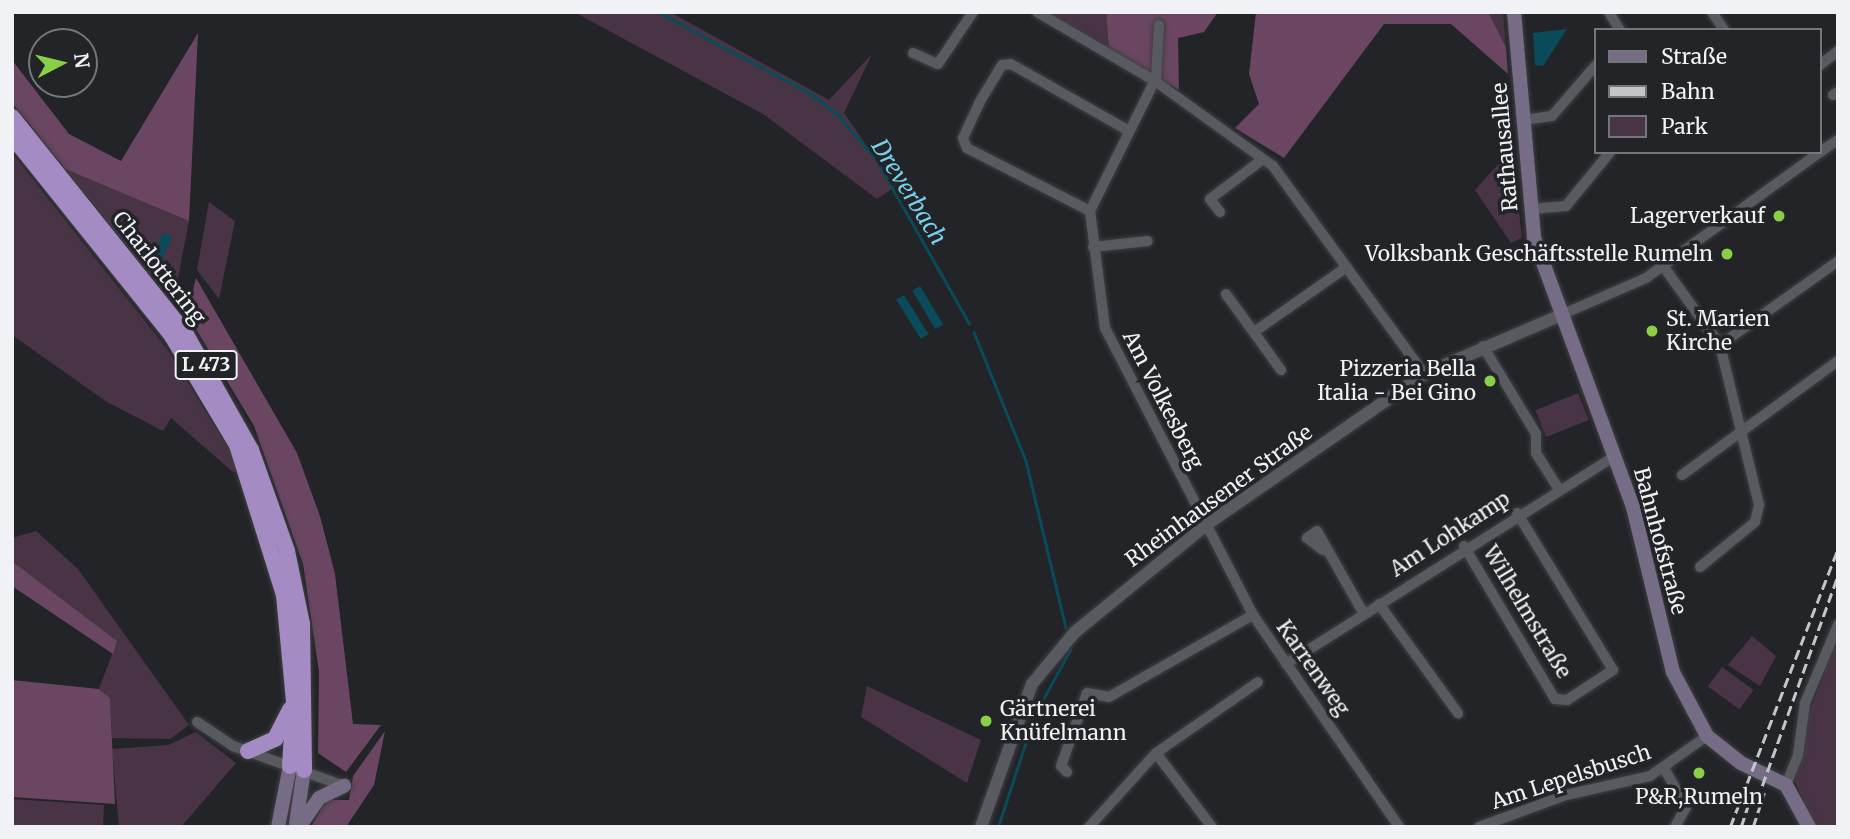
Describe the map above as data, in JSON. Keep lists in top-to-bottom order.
{
  "streets": {
    "highway": ["Charlottering", "L 473"],
    "main road": ["Rathausallee", "Bahnhofstraße"],
    "street": [
      "Am Volkesberg",
      "Rheinhausener Straße",
      "Am Lohkamp",
      "Wilhelmstraße",
      "Karrenweg",
      "Am Lepelsbusch"
    ]
  },
  "crossings": [
    ["Rathausallee", "Rheinhausener Straße"],
    ["Rathausallee", "Bahnhofstraße"],
    ["Charlottering", "L 473"],
    ["Am Volkesberg", "Rheinhausener Straße"],
    ["Am Volkesberg", "Karrenweg"],
    ["Rheinhausener Straße", "Bahnhofstraße"],
    ["Rheinhausener Straße", "Karrenweg"],
    ["Am Lohkamp", "Bahnhofstraße"],
    ["Am Lohkamp", "Wilhelmstraße"],
    ["Am Lohkamp", "Karrenweg"],
    ["Bahnhofstraße", "Am Lepelsbusch"]
  ],
  "water": ["Dreverbach"],
  "places": [
    "Lagerverkauf",
    "Volksbank Geschäftsstelle Rumeln",
    "St. Marien Kirche",
    "Pizzeria Bella Italia - Bei Gino",
    "Gärtnerei Knüfelmann",
    "P&R,Rumeln"
  ],
  "legend": ["Straße", "Bahn", "Park"],
  "north": "right"
}
